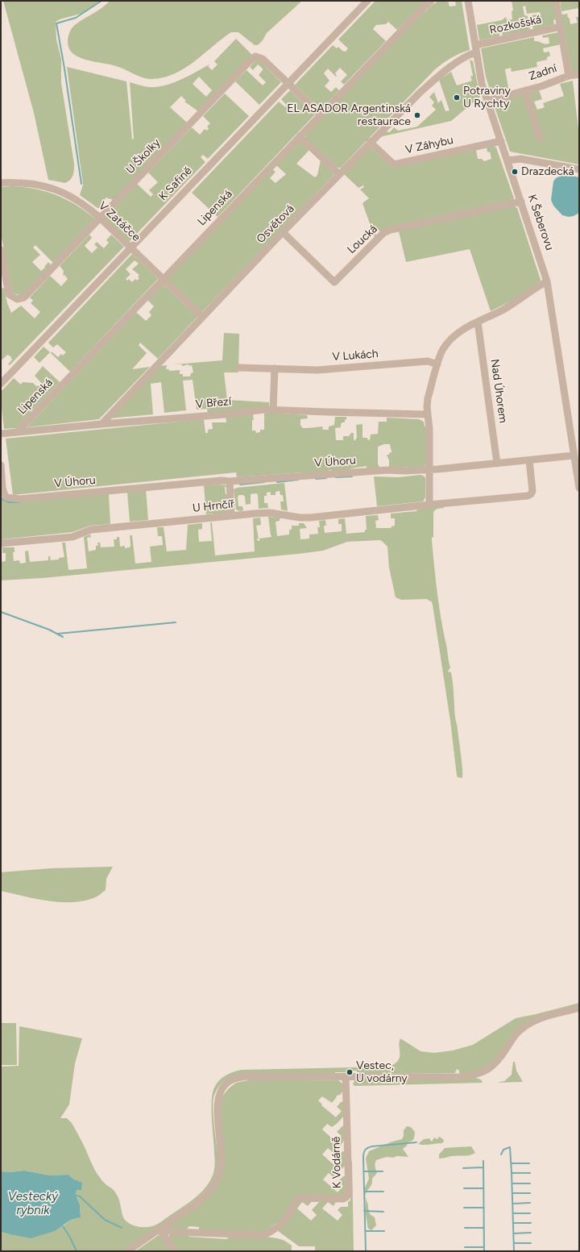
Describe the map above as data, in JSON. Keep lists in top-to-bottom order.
{
  "streets": {
    "street": [
      "Rozkošská",
      "Zadní",
      "V Záhybu",
      "U Školky",
      "K Safině",
      "Lipenská",
      "V Zatáčce",
      "K Šeberovu",
      "Osvětová",
      "Loucká",
      "V Lukách",
      "Nad Úhorem",
      "V Březí",
      "V Úhoru",
      "U Hrnčíř",
      "K Vodárně"
    ]
  },
  "crossings": [
    ["Rozkošská", "Zadní"],
    ["Rozkošská", "K Šeberovu"],
    ["Rozkošská", "Osvětová"],
    ["Zadní", "K Šeberovu"],
    ["V Záhybu", "K Šeberovu"],
    ["V Záhybu", "Osvětová"],
    ["U Školky", "K Safině"],
    ["U Školky", "V Zatáčce"],
    ["K Safině", "V Zatáčce"],
    ["Lipenská", "V Zatáčce"],
    ["Lipenská", "V Březí"],
    ["V Zatáčce", "Osvětová"],
    ["K Šeberovu", "Osvětová"],
    ["K Šeberovu", "Loucká"],
    ["K Šeberovu", "V Úhoru"],
    ["Osvětová", "Loucká"],
    ["Osvětová", "V Březí"],
    ["Nad Úhorem", "V Úhoru"],
    ["V Úhoru", "U Hrnčíř"]
  ],
  "water": ["Vestecký rybník"],
  "places": [
    "Potraviny U Rychty",
    "EL ASADOR Argentinská restaurace",
    "Drazdecká",
    "Vestec, U vodárny"
  ]
}
